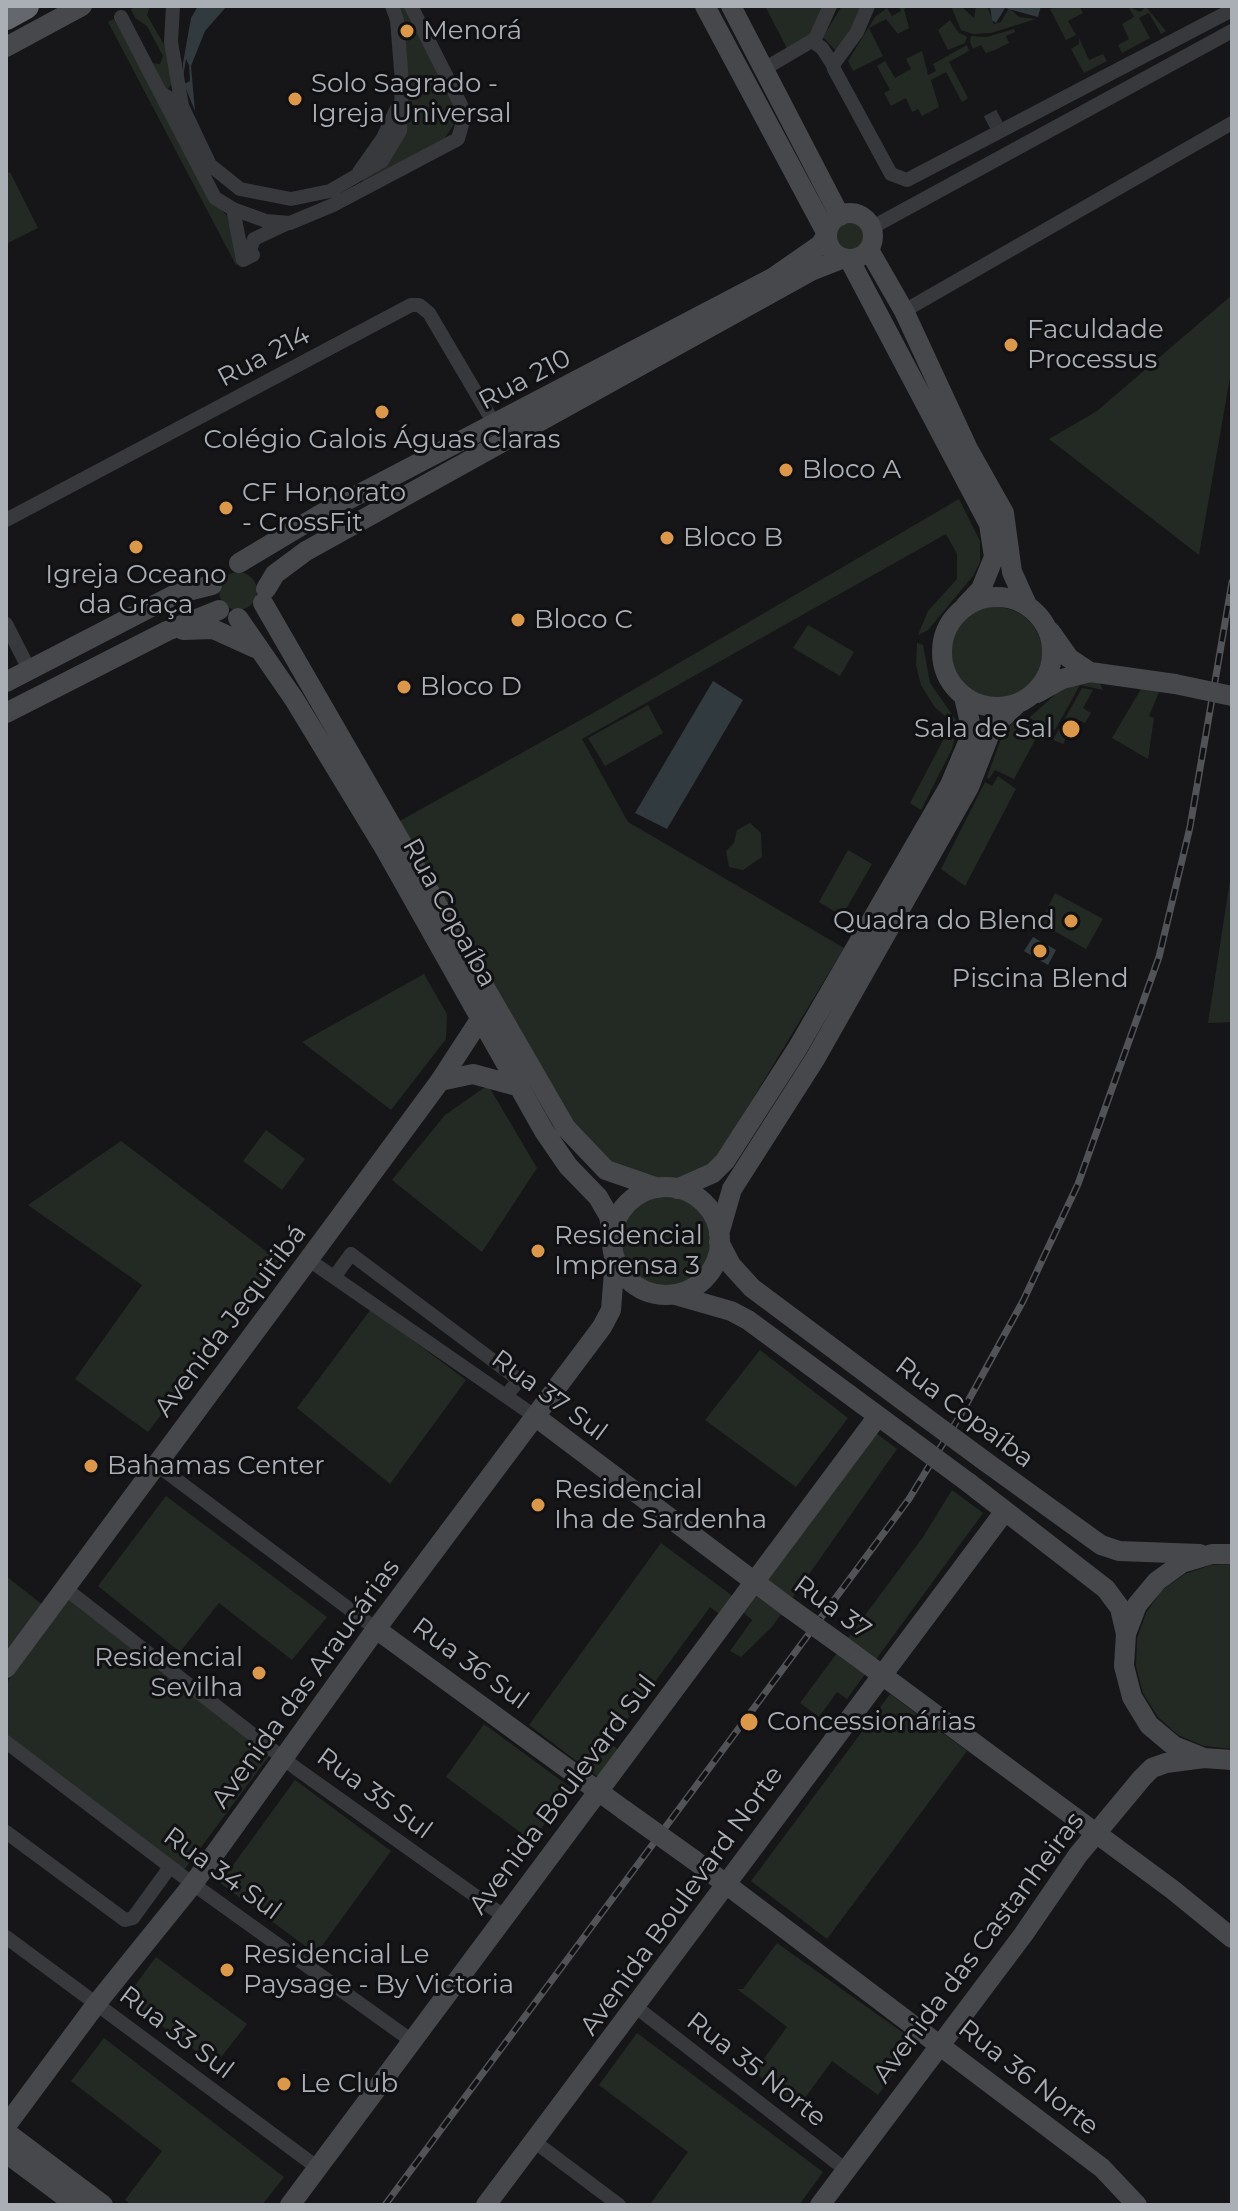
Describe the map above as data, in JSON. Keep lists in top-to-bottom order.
{
  "streets": {
    "main road": [
      "Rua 210",
      "Rua Copaíba",
      "Avenida Jequitibá",
      "Rua 37 Sul",
      "Rua 37",
      "Rua 36 Sul",
      "Avenida das Araucárias",
      "Avenida Boulevard Sul",
      "Avenida Boulevard Norte",
      "Avenida das Castanheiras",
      "Rua 36 Norte"
    ],
    "street": [
      "Rua 214",
      "Rua 35 Sul",
      "Rua 34 Sul",
      "Rua 33 Sul",
      "Rua 35 Norte"
    ]
  },
  "crossings": [
    ["Rua 214", "Rua 210"],
    ["Rua 210", "Rua Copaíba"],
    ["Rua Copaíba", "Avenida Jequitibá"],
    ["Rua Copaíba", "Avenida das Araucárias"],
    ["Rua Copaíba", "Avenida Boulevard Sul"],
    ["Rua Copaíba", "Avenida Boulevard Norte"],
    ["Avenida Jequitibá", "Rua 37 Sul"],
    ["Avenida Jequitibá", "Rua 36 Sul"],
    ["Avenida Jequitibá", "Rua 35 Sul"],
    ["Rua 37 Sul", "Rua 37"],
    ["Rua 37 Sul", "Avenida das Araucárias"],
    ["Rua 37 Sul", "Avenida Boulevard Sul"],
    ["Rua 37", "Avenida Boulevard Sul"],
    ["Rua 37", "Avenida Boulevard Norte"],
    ["Rua 37", "Avenida das Castanheiras"],
    ["Rua 36 Sul", "Avenida das Araucárias"],
    ["Rua 36 Sul", "Avenida Boulevard Sul"],
    ["Rua 36 Sul", "Rua 36 Norte"],
    ["Avenida das Araucárias", "Rua 35 Sul"],
    ["Avenida das Araucárias", "Rua 34 Sul"],
    ["Avenida das Araucárias", "Rua 33 Sul"],
    ["Rua 35 Sul", "Avenida Boulevard Sul"],
    ["Avenida Boulevard Sul", "Rua 34 Sul"],
    ["Avenida Boulevard Sul", "Rua 33 Sul"],
    ["Avenida Boulevard Norte", "Rua 35 Norte"],
    ["Avenida Boulevard Norte", "Rua 36 Norte"],
    ["Avenida das Castanheiras", "Rua 35 Norte"],
    ["Avenida das Castanheiras", "Rua 36 Norte"]
  ],
  "places": [
    "Menorá",
    "Solo Sagrado - Igreja Universal",
    "Faculdade Processus",
    "Colégio Galois Águas Claras",
    "Bloco A",
    "CF Honorato - CrossFit",
    "Bloco B",
    "Igreja Oceano da Graça",
    "Bloco C",
    "Bloco D",
    "Sala de Sal",
    "Quadra do Blend",
    "Piscina Blend",
    "Residencial Imprensa 3",
    "Bahamas Center",
    "Residencial Iha de Sardenha",
    "Residencial Sevilha",
    "Concessionárias",
    "Residencial Le Paysage - By Victoria",
    "Le Club"
  ]
}
